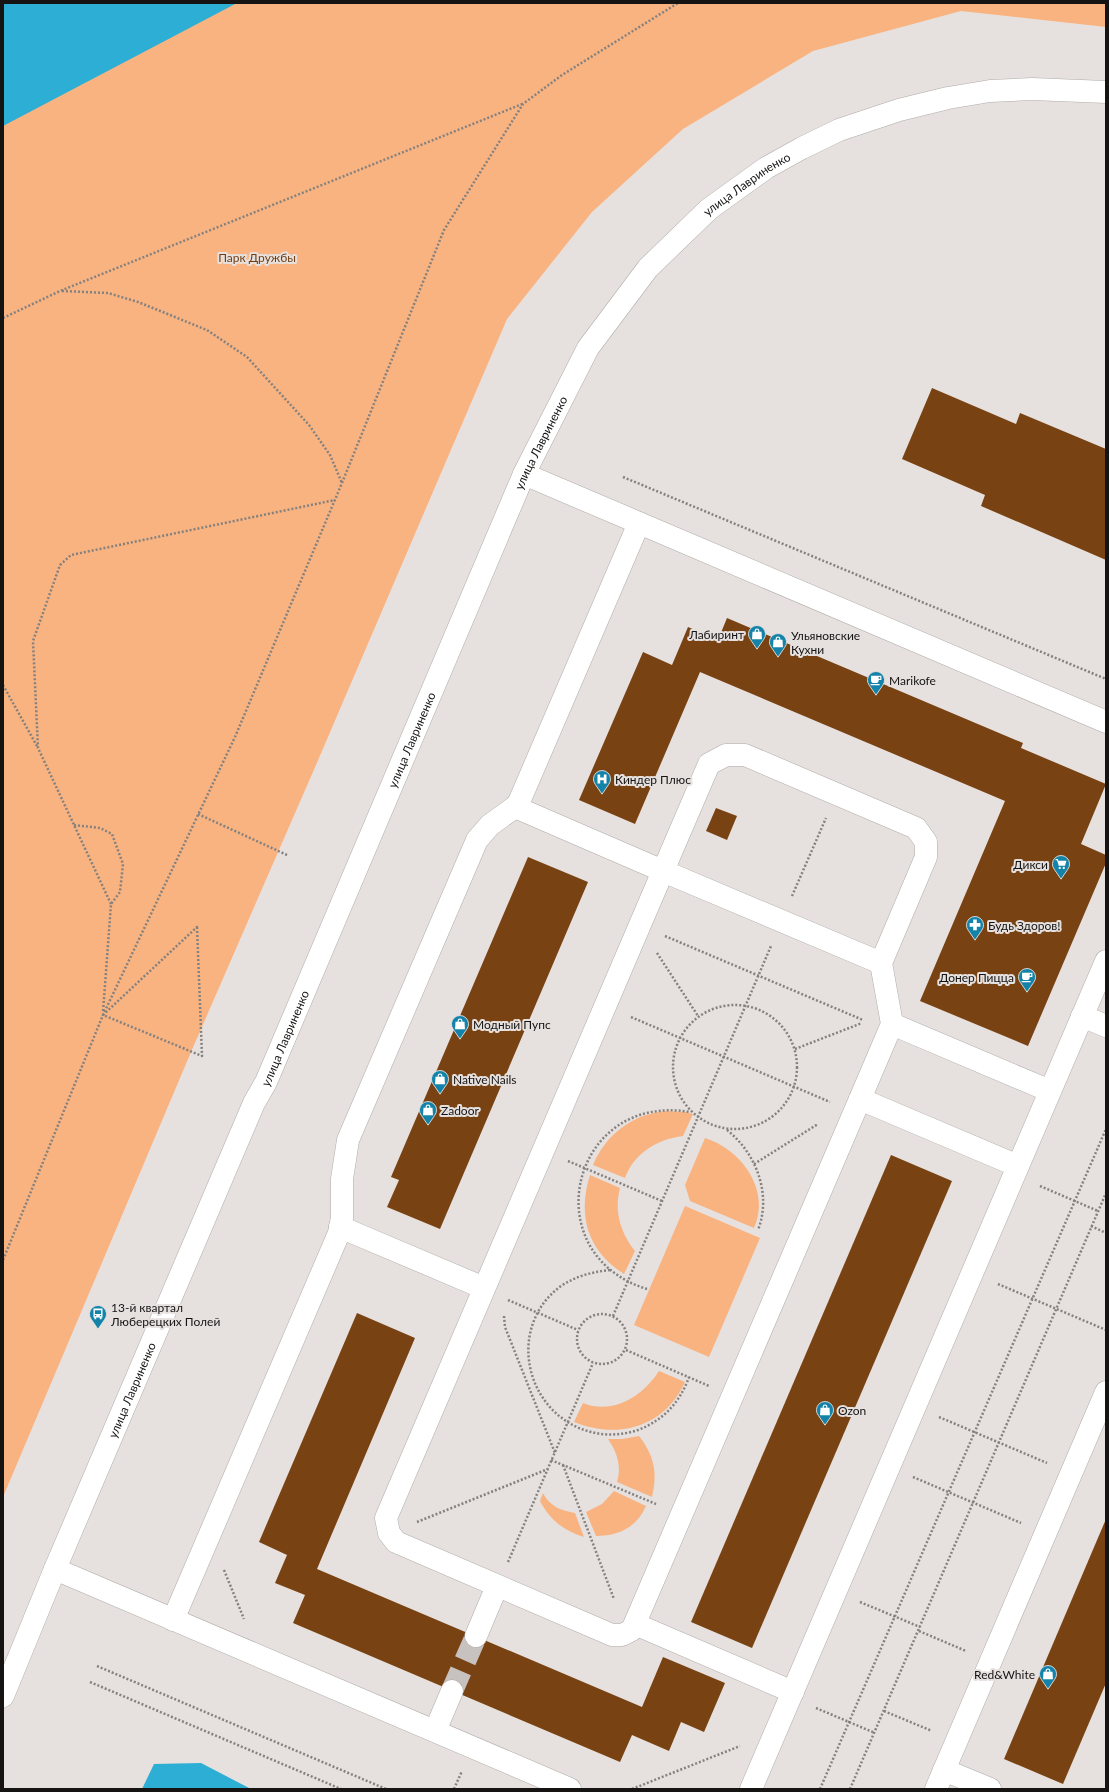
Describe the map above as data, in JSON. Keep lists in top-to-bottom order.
{
  "streets": {
    "street": ["улица Лавриненко"]
  },
  "parks": ["Парк Дружбы"],
  "places": {
    "shop": [
      "Лабиринт",
      "Ульяновские Кухни",
      "Модный Пупс",
      "Native Nails",
      "Zadoor",
      "Ozon",
      "Red&White"
    ],
    "cafe": ["Marikofe", "Донер Пицца"],
    "hospital": ["Киндер Плюс"],
    "supermarket": ["Дикси"],
    "pharmacy": ["Будь Здоров!"],
    "bus stop": ["13-й квартал Люберецких Полей"]
  }
}
